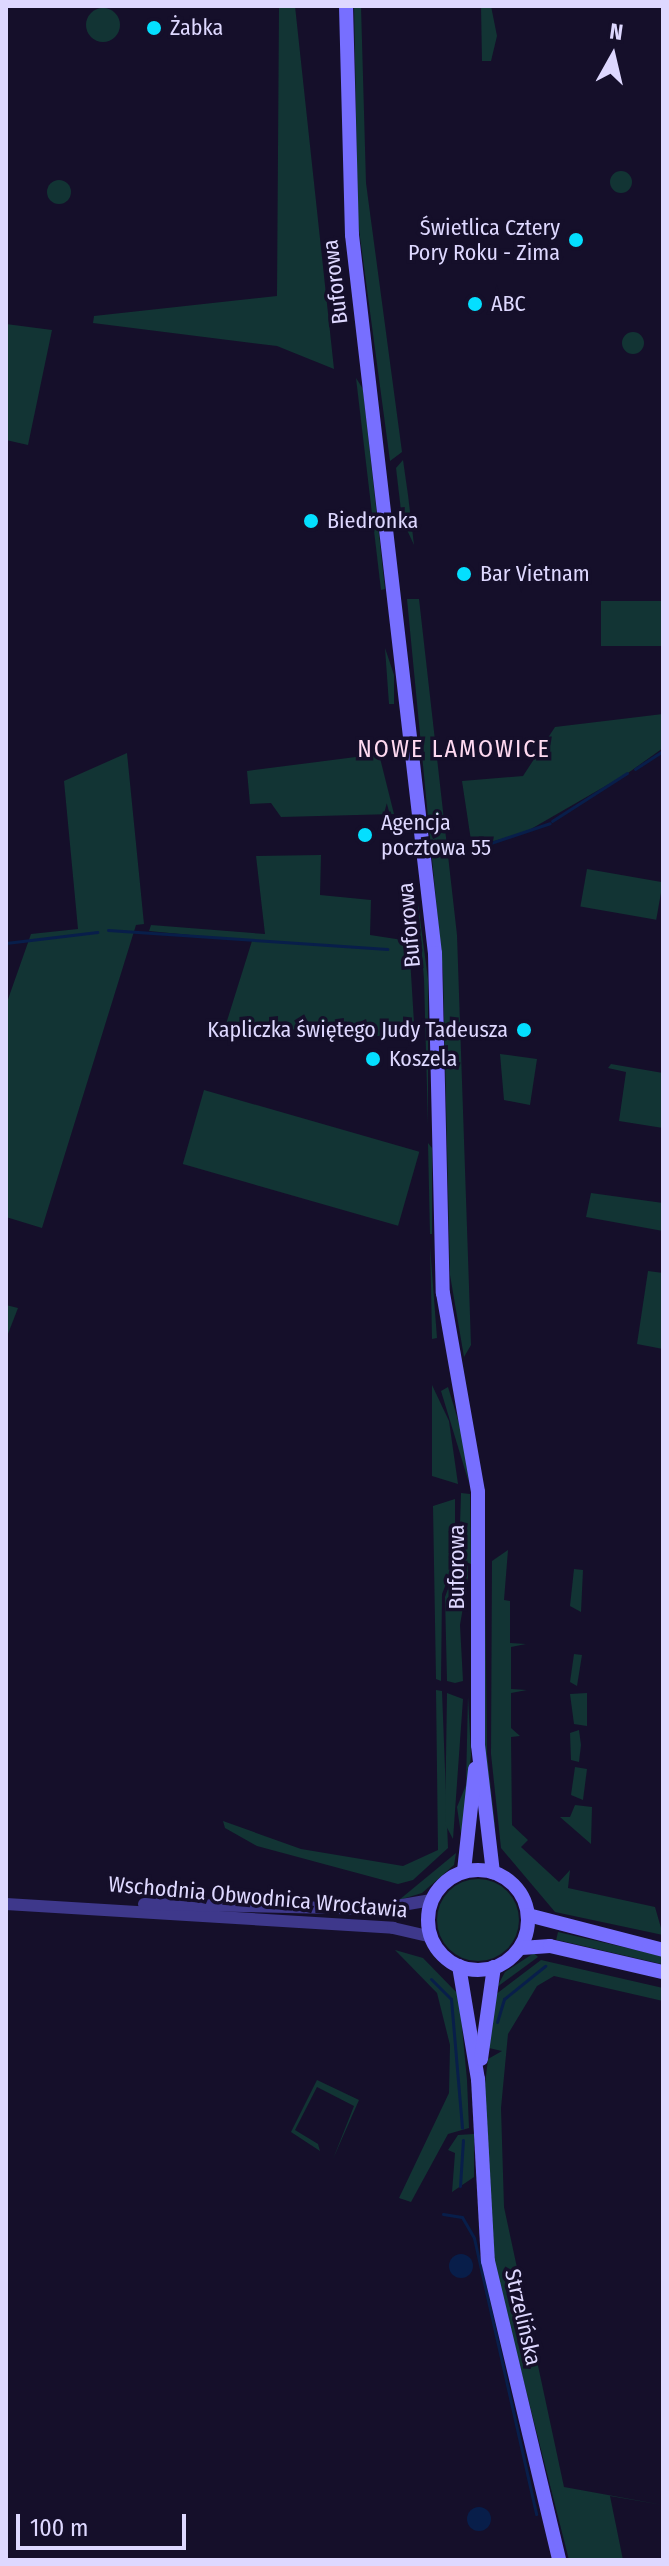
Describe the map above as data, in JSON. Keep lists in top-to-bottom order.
{
  "streets": {
    "main road": ["Buforowa", "Strzelińska"],
    "street": ["Wschodnia Obwodnica Wrocławia"]
  },
  "crossings": [
    ["Buforowa", "Wschodnia Obwodnica Wrocławia"],
    ["Buforowa", "Strzelińska"],
    ["Wschodnia Obwodnica Wrocławia", "Strzelińska"]
  ],
  "districts": ["NOWE LAMOWICE"],
  "places": [
    "Żabka",
    "Świetlica Cztery Pory Roku - Zima",
    "ABC",
    "Biedronka",
    "Bar Vietnam",
    "Agencja pocztowa 55",
    "Kapliczka świętego Judy Tadeusza",
    "Koszela"
  ],
  "scale_bar": "100 m",
  "north": "top"
}
